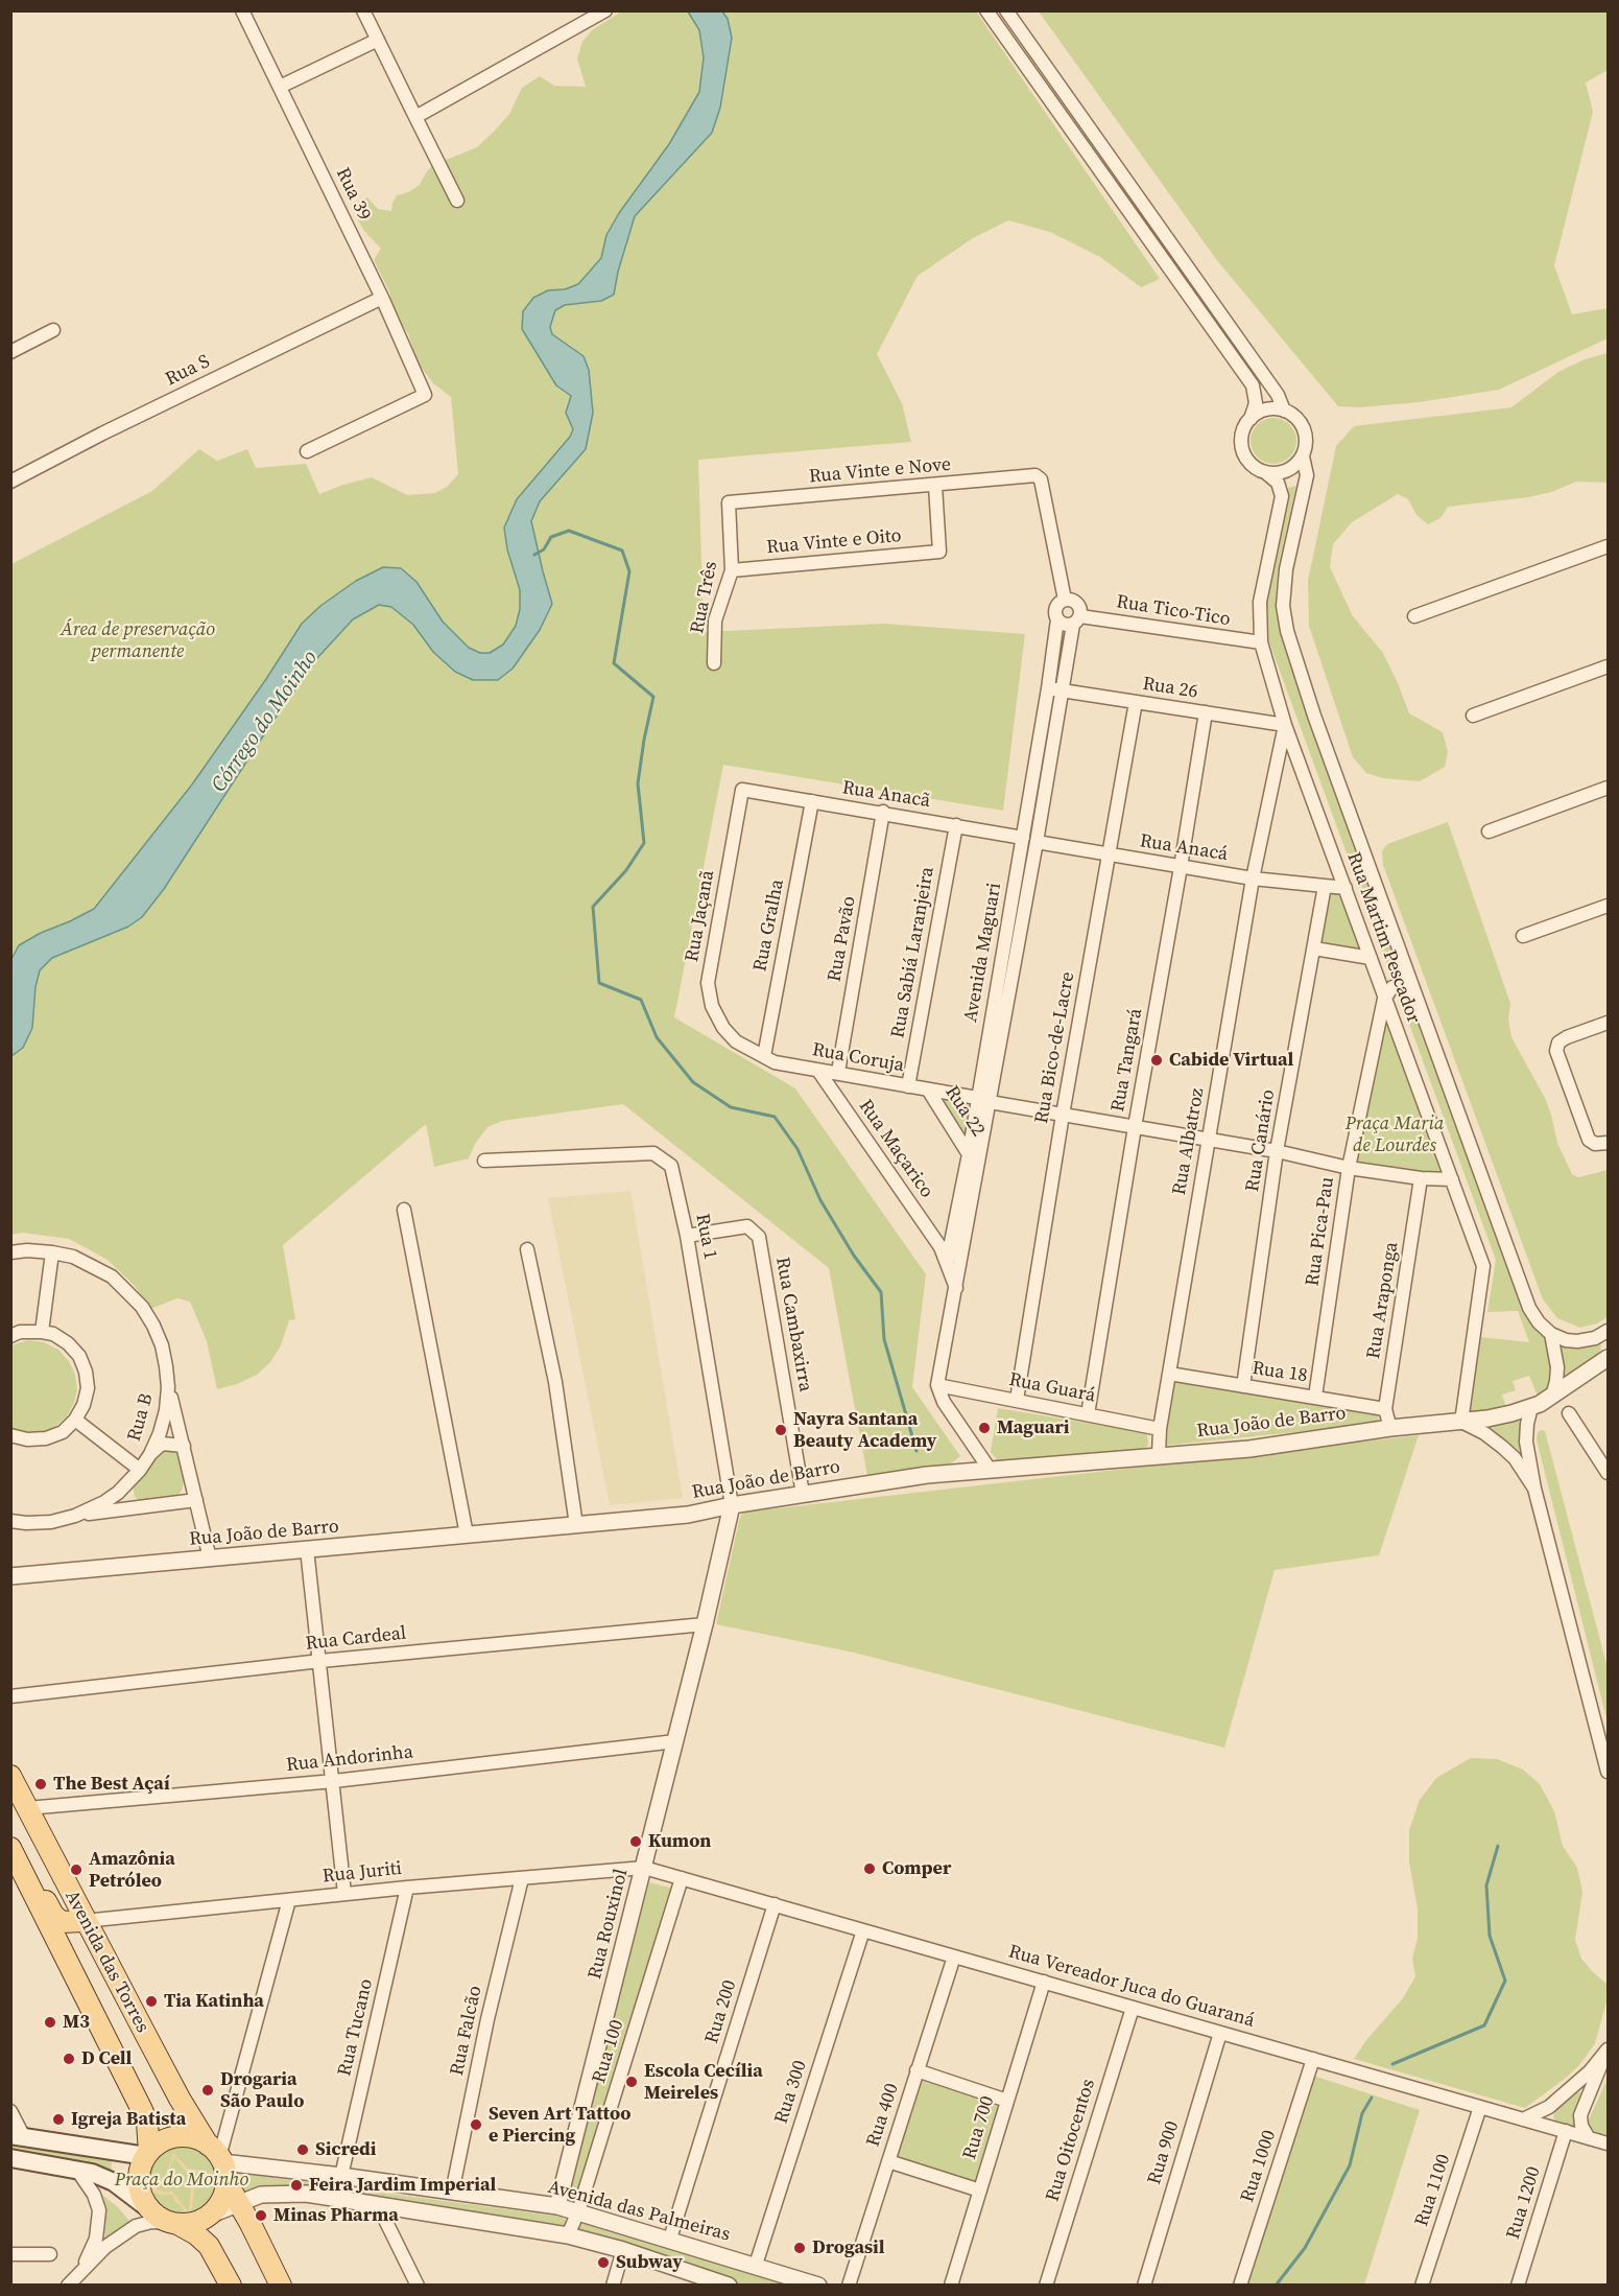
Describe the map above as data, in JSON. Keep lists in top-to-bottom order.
{
  "streets": {
    "main road": ["Avenida das Torres"],
    "street": [
      "Rua 39",
      "Rua S",
      "Rua Vinte e Nove",
      "Rua Vinte e Oito",
      "Rua Três",
      "Rua Tico-Tico",
      "Rua 26",
      "Rua Anacã",
      "Rua Anacá",
      "Rua Jaçanã",
      "Rua Gralha",
      "Rua Martim Pescador",
      "Rua Pavão",
      "Rua Sabiá Laranjeira",
      "Avenida Maguari",
      "Rua Bico-de-Lacre",
      "Rua Coruja",
      "Rua Tangará",
      "Rua 22",
      "Rua Canário",
      "Rua Albatroz",
      "Rua Maçarico",
      "Rua Pica-Pau",
      "Rua 1",
      "Rua Araponga",
      "Rua Cambaxirra",
      "Rua 18",
      "Rua Guará",
      "Rua B",
      "Rua João de Barro",
      "Rua Cardeal",
      "Rua Andorinha",
      "Rua Juriti",
      "Rua Rouxinol",
      "Rua Vereador Juca do Guaraná",
      "Rua 200",
      "Rua Tucano",
      "Rua Falcão",
      "Rua 100",
      "Rua 300",
      "Rua 400",
      "Rua 700",
      "Rua Oitocentos",
      "Rua 900",
      "Rua 1000",
      "Rua 1100",
      "Rua 1200",
      "Avenida das Palmeiras"
    ]
  },
  "crossings": [
    ["Rua 39", "Rua S"],
    ["Rua Vinte e Nove", "Rua Vinte e Oito"],
    ["Rua Vinte e Nove", "Rua Três"],
    ["Rua Vinte e Nove", "Rua Tico-Tico"],
    ["Rua Vinte e Nove", "Avenida Maguari"],
    ["Rua Vinte e Oito", "Rua Três"],
    ["Rua Tico-Tico", "Rua Martim Pescador"],
    ["Rua Tico-Tico", "Avenida Maguari"],
    ["Rua 26", "Rua Martim Pescador"],
    ["Rua 26", "Avenida Maguari"],
    ["Rua 26", "Rua Bico-de-Lacre"],
    ["Rua 26", "Rua Tangará"],
    ["Rua 26", "Rua Albatroz"],
    ["Rua Anacã", "Rua Jaçanã"],
    ["Rua Anacã", "Rua Gralha"],
    ["Rua Anacã", "Rua Pavão"],
    ["Rua Anacã", "Rua Sabiá Laranjeira"],
    ["Rua Anacã", "Avenida Maguari"],
    ["Rua Anacá", "Avenida Maguari"],
    ["Rua Anacá", "Rua Bico-de-Lacre"],
    ["Rua Anacá", "Rua Tangará"],
    ["Rua Anacá", "Rua Canário"],
    ["Rua Anacá", "Rua Albatroz"],
    ["Rua Jaçanã", "Rua Coruja"],
    ["Rua Gralha", "Rua Coruja"],
    ["Rua Martim Pescador", "Rua Coruja"],
    ["Rua Martim Pescador", "Rua Albatroz"],
    ["Rua Martim Pescador", "Rua Pica-Pau"],
    ["Rua Martim Pescador", "Rua João de Barro"],
    ["Rua Pavão", "Rua Coruja"],
    ["Rua Sabiá Laranjeira", "Rua Coruja"],
    ["Avenida Maguari", "Rua Coruja"],
    ["Avenida Maguari", "Rua 22"],
    ["Avenida Maguari", "Rua Maçarico"],
    ["Avenida Maguari", "Rua Guará"],
    ["Rua Bico-de-Lacre", "Rua Coruja"],
    ["Rua Bico-de-Lacre", "Rua Guará"],
    ["Rua Coruja", "Rua Tangará"],
    ["Rua Coruja", "Rua 22"],
    ["Rua Coruja", "Rua Canário"],
    ["Rua Coruja", "Rua Albatroz"],
    ["Rua Coruja", "Rua Maçarico"],
    ["Rua Coruja", "Rua Pica-Pau"],
    ["Rua Coruja", "Rua Araponga"],
    ["Rua Tangará", "Rua Guará"],
    ["Rua Canário", "Rua 18"],
    ["Rua Albatroz", "Rua 18"],
    ["Rua Albatroz", "Rua Guará"],
    ["Rua Albatroz", "Rua João de Barro"],
    ["Rua Pica-Pau", "Rua 18"],
    ["Rua 1", "Rua Cambaxirra"],
    ["Rua 1", "Rua João de Barro"],
    ["Rua 1", "Rua Rouxinol"],
    ["Rua Araponga", "Rua 18"],
    ["Rua Araponga", "Rua João de Barro"],
    ["Rua Cambaxirra", "Rua João de Barro"],
    ["Rua João de Barro", "Rua Rouxinol"],
    ["Rua Cardeal", "Rua Rouxinol"],
    ["Rua Andorinha", "Rua Rouxinol"],
    ["Rua Andorinha", "Avenida das Torres"],
    ["Rua Juriti", "Rua Rouxinol"],
    ["Rua Juriti", "Avenida das Torres"],
    ["Rua Juriti", "Rua Vereador Juca do Guaraná"],
    ["Rua Juriti", "Rua Tucano"],
    ["Rua Juriti", "Rua Falcão"],
    ["Rua Rouxinol", "Rua Vereador Juca do Guaraná"],
    ["Rua Rouxinol", "Avenida das Palmeiras"],
    ["Avenida das Torres", "Avenida das Palmeiras"],
    ["Rua Vereador Juca do Guaraná", "Rua 200"],
    ["Rua Vereador Juca do Guaraná", "Rua 100"],
    ["Rua Vereador Juca do Guaraná", "Rua 300"],
    ["Rua Vereador Juca do Guaraná", "Rua 400"],
    ["Rua Vereador Juca do Guaraná", "Rua 700"],
    ["Rua Vereador Juca do Guaraná", "Rua Oitocentos"],
    ["Rua Vereador Juca do Guaraná", "Rua 900"],
    ["Rua Vereador Juca do Guaraná", "Rua 1000"],
    ["Rua Vereador Juca do Guaraná", "Rua 1100"],
    ["Rua Vereador Juca do Guaraná", "Rua 1200"],
    ["Rua 200", "Avenida das Palmeiras"],
    ["Rua Tucano", "Avenida das Palmeiras"],
    ["Rua Falcão", "Avenida das Palmeiras"],
    ["Rua 100", "Avenida das Palmeiras"],
    ["Rua 300", "Avenida das Palmeiras"]
  ],
  "water": ["Córrego do Moinho"],
  "parks": ["Área de preservação permanente", "Praça Maria de Lourdes", "Praça do Moinho"],
  "places": [
    "Cabide Virtual",
    "Maguari",
    "Nayra Santana Beauty Academy",
    "The Best Açaí",
    "Kumon",
    "Comper",
    "Amazônia Petróleo",
    "Tia Katinha",
    "M3",
    "D Cell",
    "Escola Cecília Meireles",
    "Drogaria São Paulo",
    "Igreja Batista",
    "Seven Art Tattoo e Piercing",
    "Sicredi",
    "Feira Jardim Imperial",
    "Minas Pharma",
    "Drogasil",
    "Subway"
  ]
}
